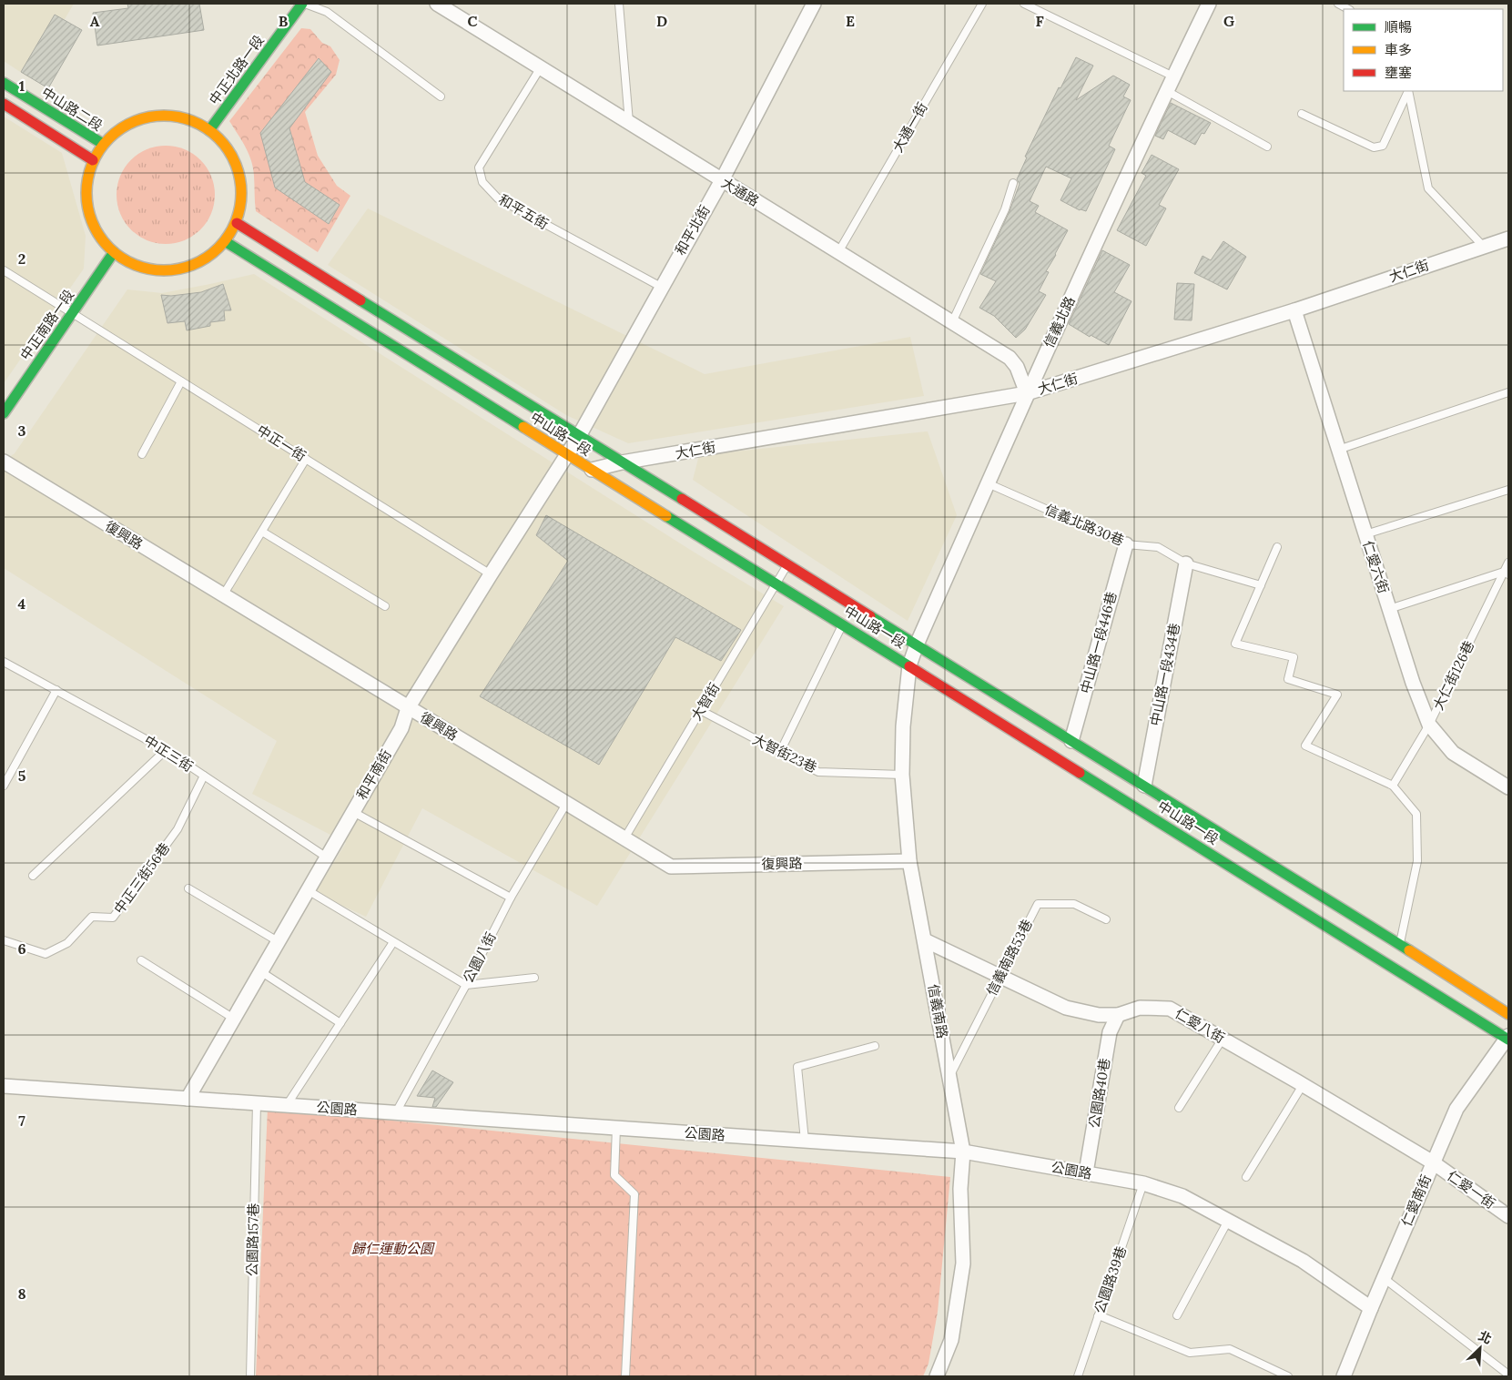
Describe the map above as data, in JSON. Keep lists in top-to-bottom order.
{
  "streets": {
    "main road": [
      "中正北路一段",
      "中山路二段",
      "中正南路一段",
      "中山路一段"
    ],
    "street": [
      "大通路",
      "和平北街",
      "大仁街",
      "信義北路",
      "復興路",
      "仁愛六街",
      "中山路一段446巷",
      "中山路一段434巷",
      "和平南街",
      "信義南路",
      "仁愛八街",
      "公園路40巷",
      "公園路",
      "仁愛一街",
      "仁愛南街"
    ],
    "lane": [
      "大通一街",
      "和平五街",
      "中正一街",
      "信義北路30巷",
      "大仁街126巷",
      "大智街",
      "中正三街",
      "大智街23巷",
      "中正三街56巷",
      "公園八街",
      "信義南路53巷",
      "公園路157巷",
      "公園路39巷"
    ]
  },
  "crossings": [
    ["中正北路一段", "中山路二段"],
    ["中正北路一段", "中正南路一段"],
    ["中正北路一段", "中山路一段"],
    ["中山路二段", "中正南路一段"],
    ["中山路二段", "中山路一段"],
    ["大通一街", "大通路"],
    ["大通路", "和平五街"],
    ["大通路", "和平北街"],
    ["大通路", "大仁街"],
    ["大通路", "信義北路"],
    ["和平五街", "和平北街"],
    ["和平北街", "中山路一段"],
    ["和平北街", "和平南街"],
    ["大仁街", "信義北路"],
    ["大仁街", "中山路一段"],
    ["大仁街", "仁愛六街"],
    ["信義北路", "中山路一段"],
    ["信義北路", "信義北路30巷"],
    ["信義北路", "信義南路"],
    ["中正南路一段", "中山路一段"],
    ["中正南路一段", "中正一街"],
    ["中山路一段", "中山路一段446巷"],
    ["中山路一段", "中山路一段434巷"],
    ["中山路一段", "大智街"],
    ["中山路一段", "和平南街"],
    ["中山路一段", "信義南路"],
    ["中山路一段", "仁愛南街"],
    ["中正一街", "和平南街"],
    ["信義北路30巷", "中山路一段446巷"],
    ["信義北路30巷", "中山路一段434巷"],
    ["復興路", "大智街"],
    ["復興路", "和平南街"],
    ["復興路", "公園八街"],
    ["復興路", "信義南路"],
    ["仁愛六街", "大仁街126巷"],
    ["大智街", "大智街23巷"],
    ["中正三街", "和平南街"],
    ["中正三街", "中正三街56巷"],
    ["大智街23巷", "信義南路"],
    ["和平南街", "公園路"],
    ["公園八街", "公園路"],
    ["信義南路53巷", "信義南路"],
    ["信義南路53巷", "仁愛八街"],
    ["信義南路", "仁愛八街"],
    ["信義南路", "公園路"],
    ["仁愛八街", "公園路40巷"],
    ["仁愛八街", "仁愛一街"],
    ["仁愛八街", "仁愛南街"],
    ["公園路40巷", "公園路"],
    ["公園路", "仁愛南街"],
    ["公園路", "公園路157巷"],
    ["公園路", "公園路39巷"],
    ["仁愛一街", "仁愛南街"]
  ],
  "parks": ["歸仁運動公園"],
  "legend": ["順暢", "車多", "壅塞"],
  "north": "top right",
  "grid": {
    "columns": [
      "A",
      "B",
      "C",
      "D",
      "E",
      "F",
      "G"
    ],
    "rows": [
      "1",
      "2",
      "3",
      "4",
      "5",
      "6",
      "7",
      "8"
    ]
  }
}
